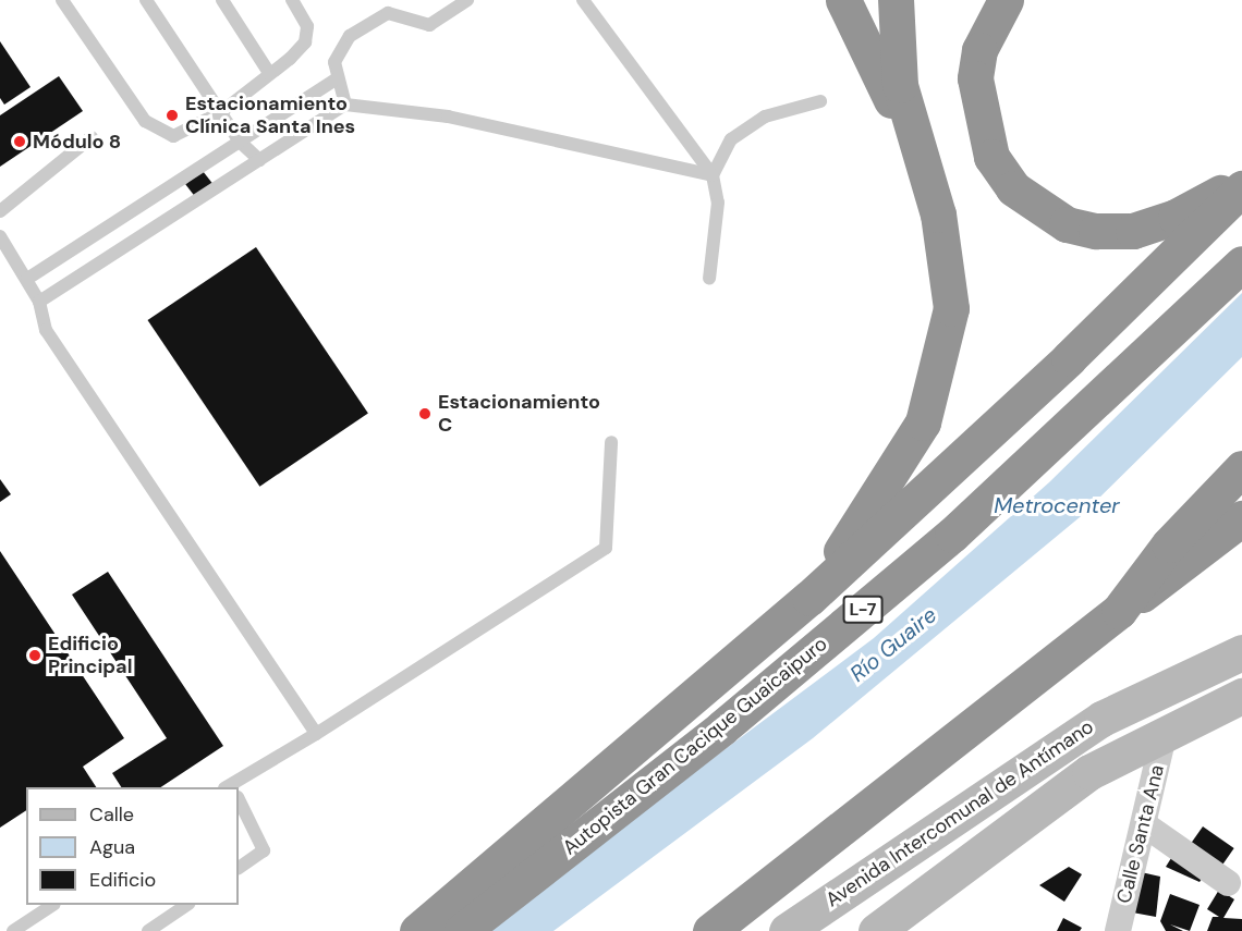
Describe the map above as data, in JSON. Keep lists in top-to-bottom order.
{
  "streets": {
    "highway": ["L-7", "Autopista Gran Cacique Guaicaipuro"],
    "main road": ["Avenida Intercomunal de Antímano"],
    "street": ["Calle Santa Ana"]
  },
  "crossings": [
    ["Avenida Intercomunal de Antímano", "Calle Santa Ana"]
  ],
  "water": ["Metrocenter", "Río Guaire"],
  "places": [
    "Estacionamiento Clínica Santa Ines",
    "Módulo 8",
    "Estacionamiento C",
    "Edificio Principal"
  ],
  "legend": ["Calle", "Agua", "Edificio"]
}
